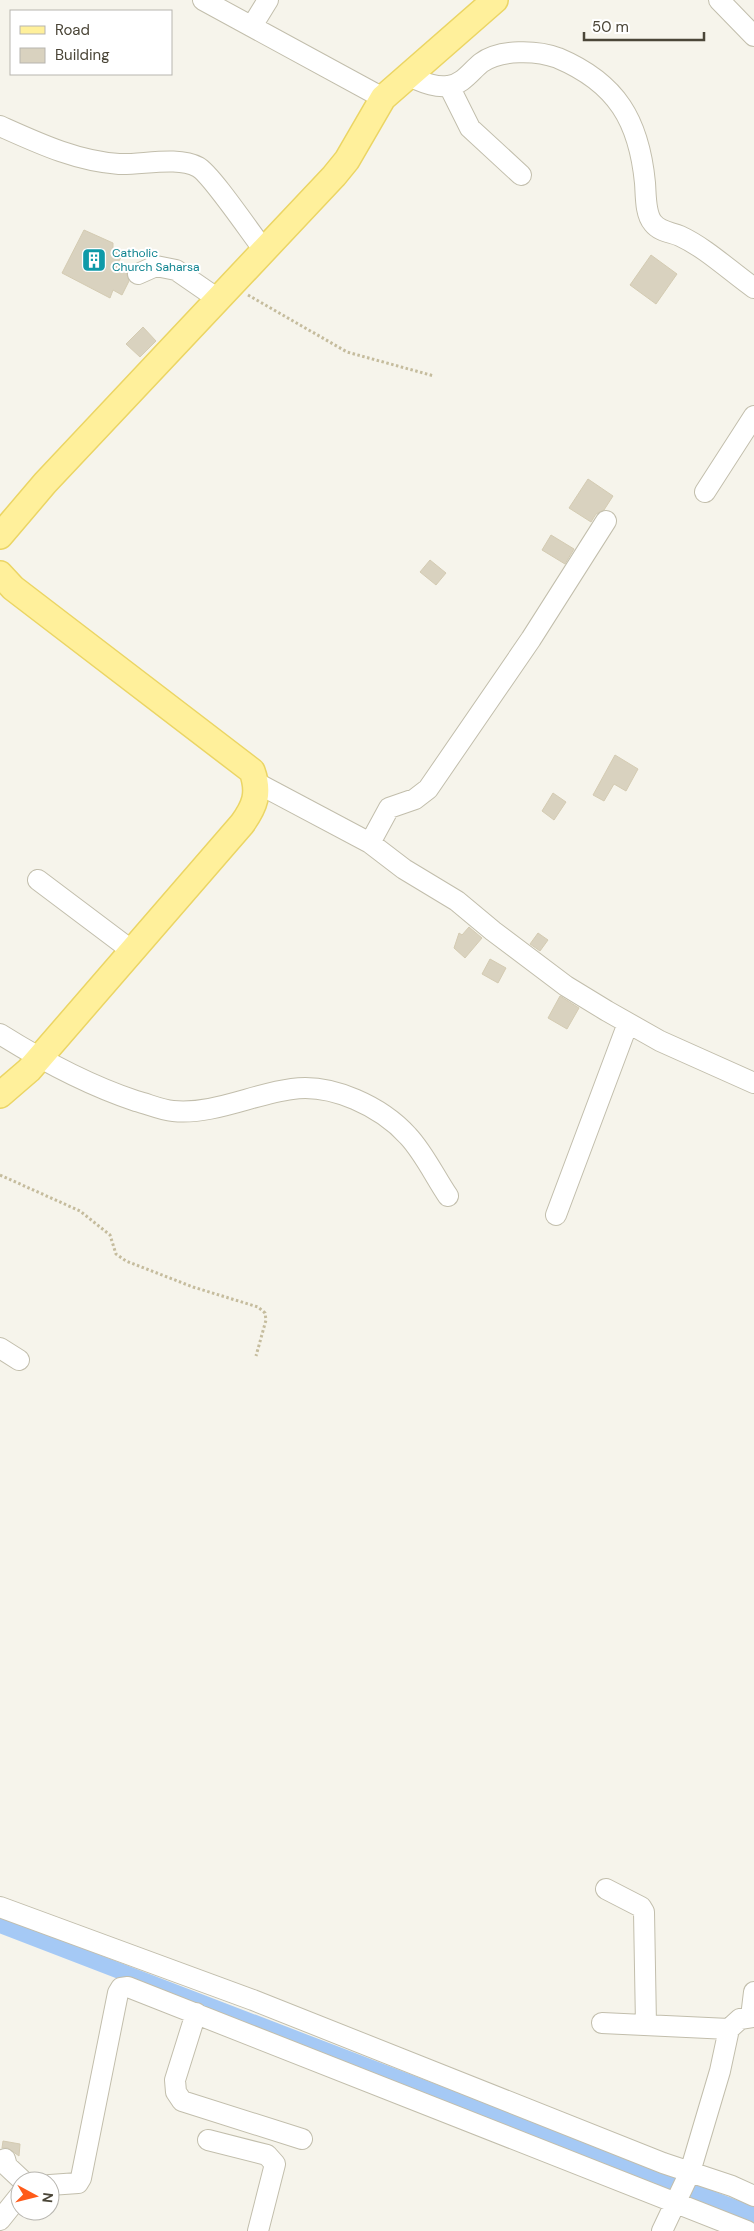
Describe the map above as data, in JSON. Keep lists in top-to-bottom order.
{
  "places": {
    "building": ["Catholic Church Saharsa"]
  },
  "legend": ["Road", "Building"],
  "scale_bar": "50 m",
  "north": "right"
}
